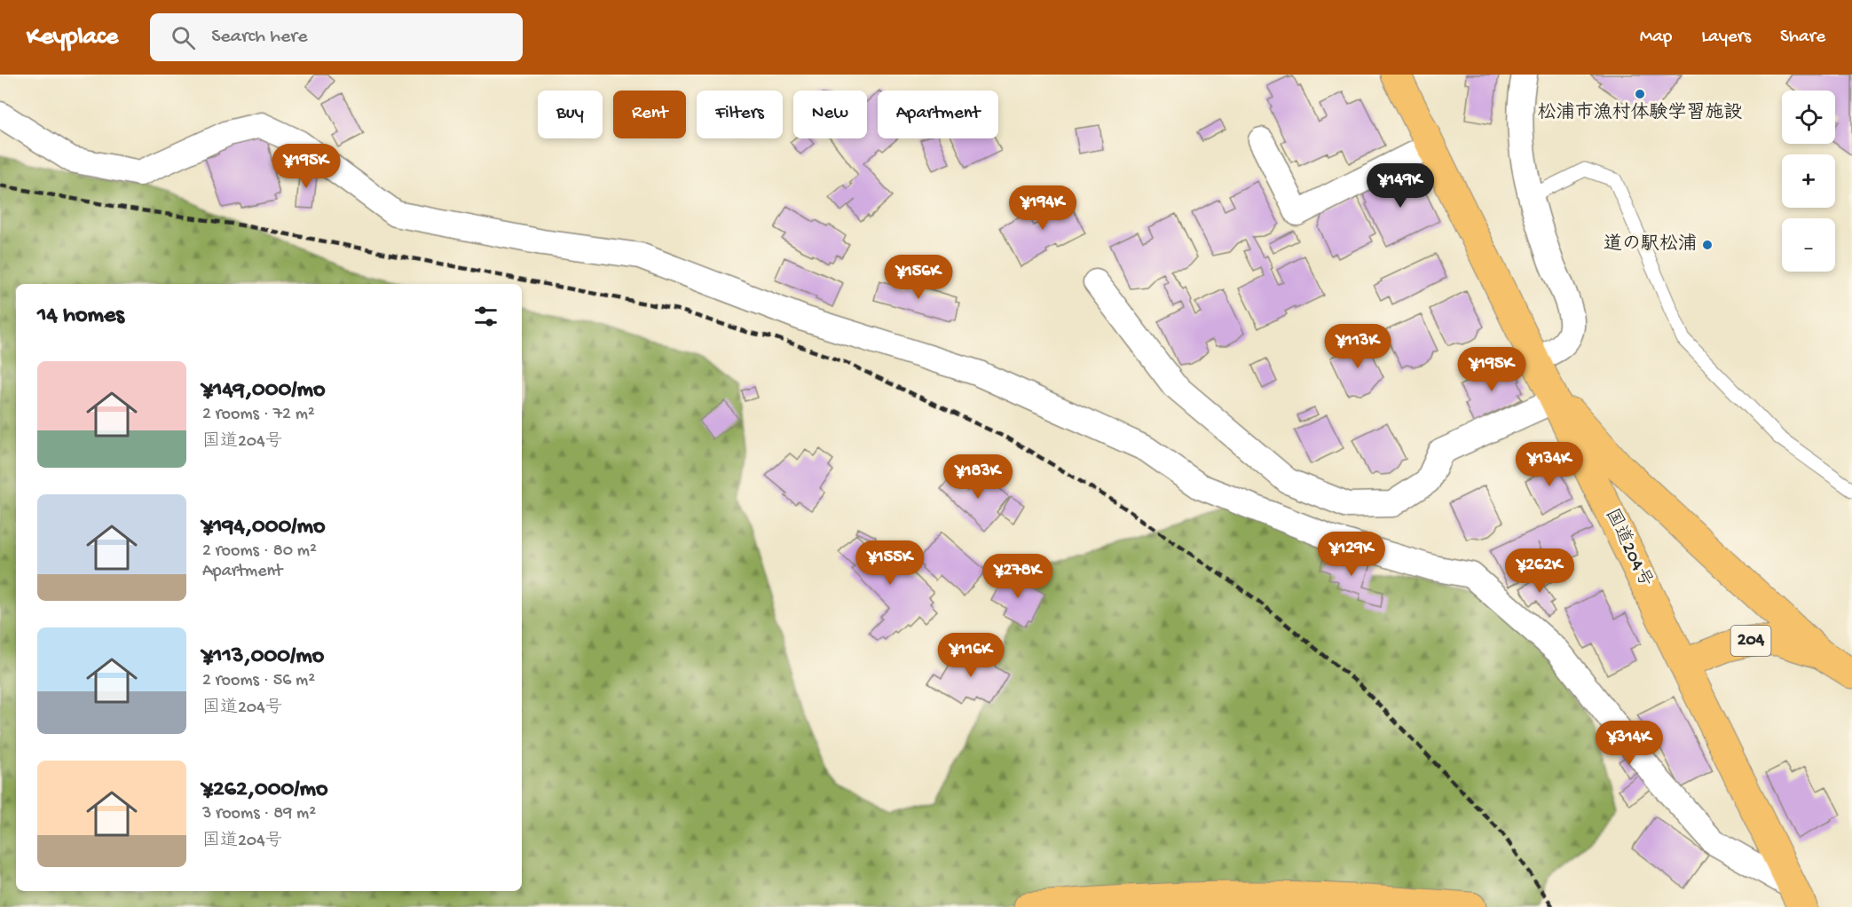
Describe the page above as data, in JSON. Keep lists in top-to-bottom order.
{
  "streets": {
    "highway": ["国道204号", "204"]
  },
  "crossings": [
    ["国道204号", "204"]
  ],
  "places": ["松浦市漁村体験学習施設", "道の駅松浦"],
  "page": {
    "header": "Keyplace",
    "search": "Search here",
    "nav": ["Map", "Layers", "Share"],
    "map_buttons": ["+", "−"],
    "chip": [
      "Buy",
      "Rent",
      "Filters",
      "New",
      "Apartment"
    ],
    "price": [
      "¥195K",
      "¥149K",
      "¥194K",
      "¥156K",
      "¥113K",
      "¥195K",
      "¥134K",
      "¥183K",
      "¥129K",
      "¥155K",
      "¥262K",
      "¥278K",
      "¥116K",
      "¥314K"
    ],
    "heading": "14 homes",
    "list": [
      {
        "name": "¥149,000/mo",
        "note": "2 rooms · 72 m² · 国道204号"
      },
      {
        "name": "¥194,000/mo",
        "note": "2 rooms · 80 m² · Apartment"
      },
      {
        "name": "¥113,000/mo",
        "note": "2 rooms · 56 m² · 国道204号"
      },
      {
        "name": "¥262,000/mo",
        "note": "3 rooms · 89 m² · 国道204号"
      }
    ]
  }
}
